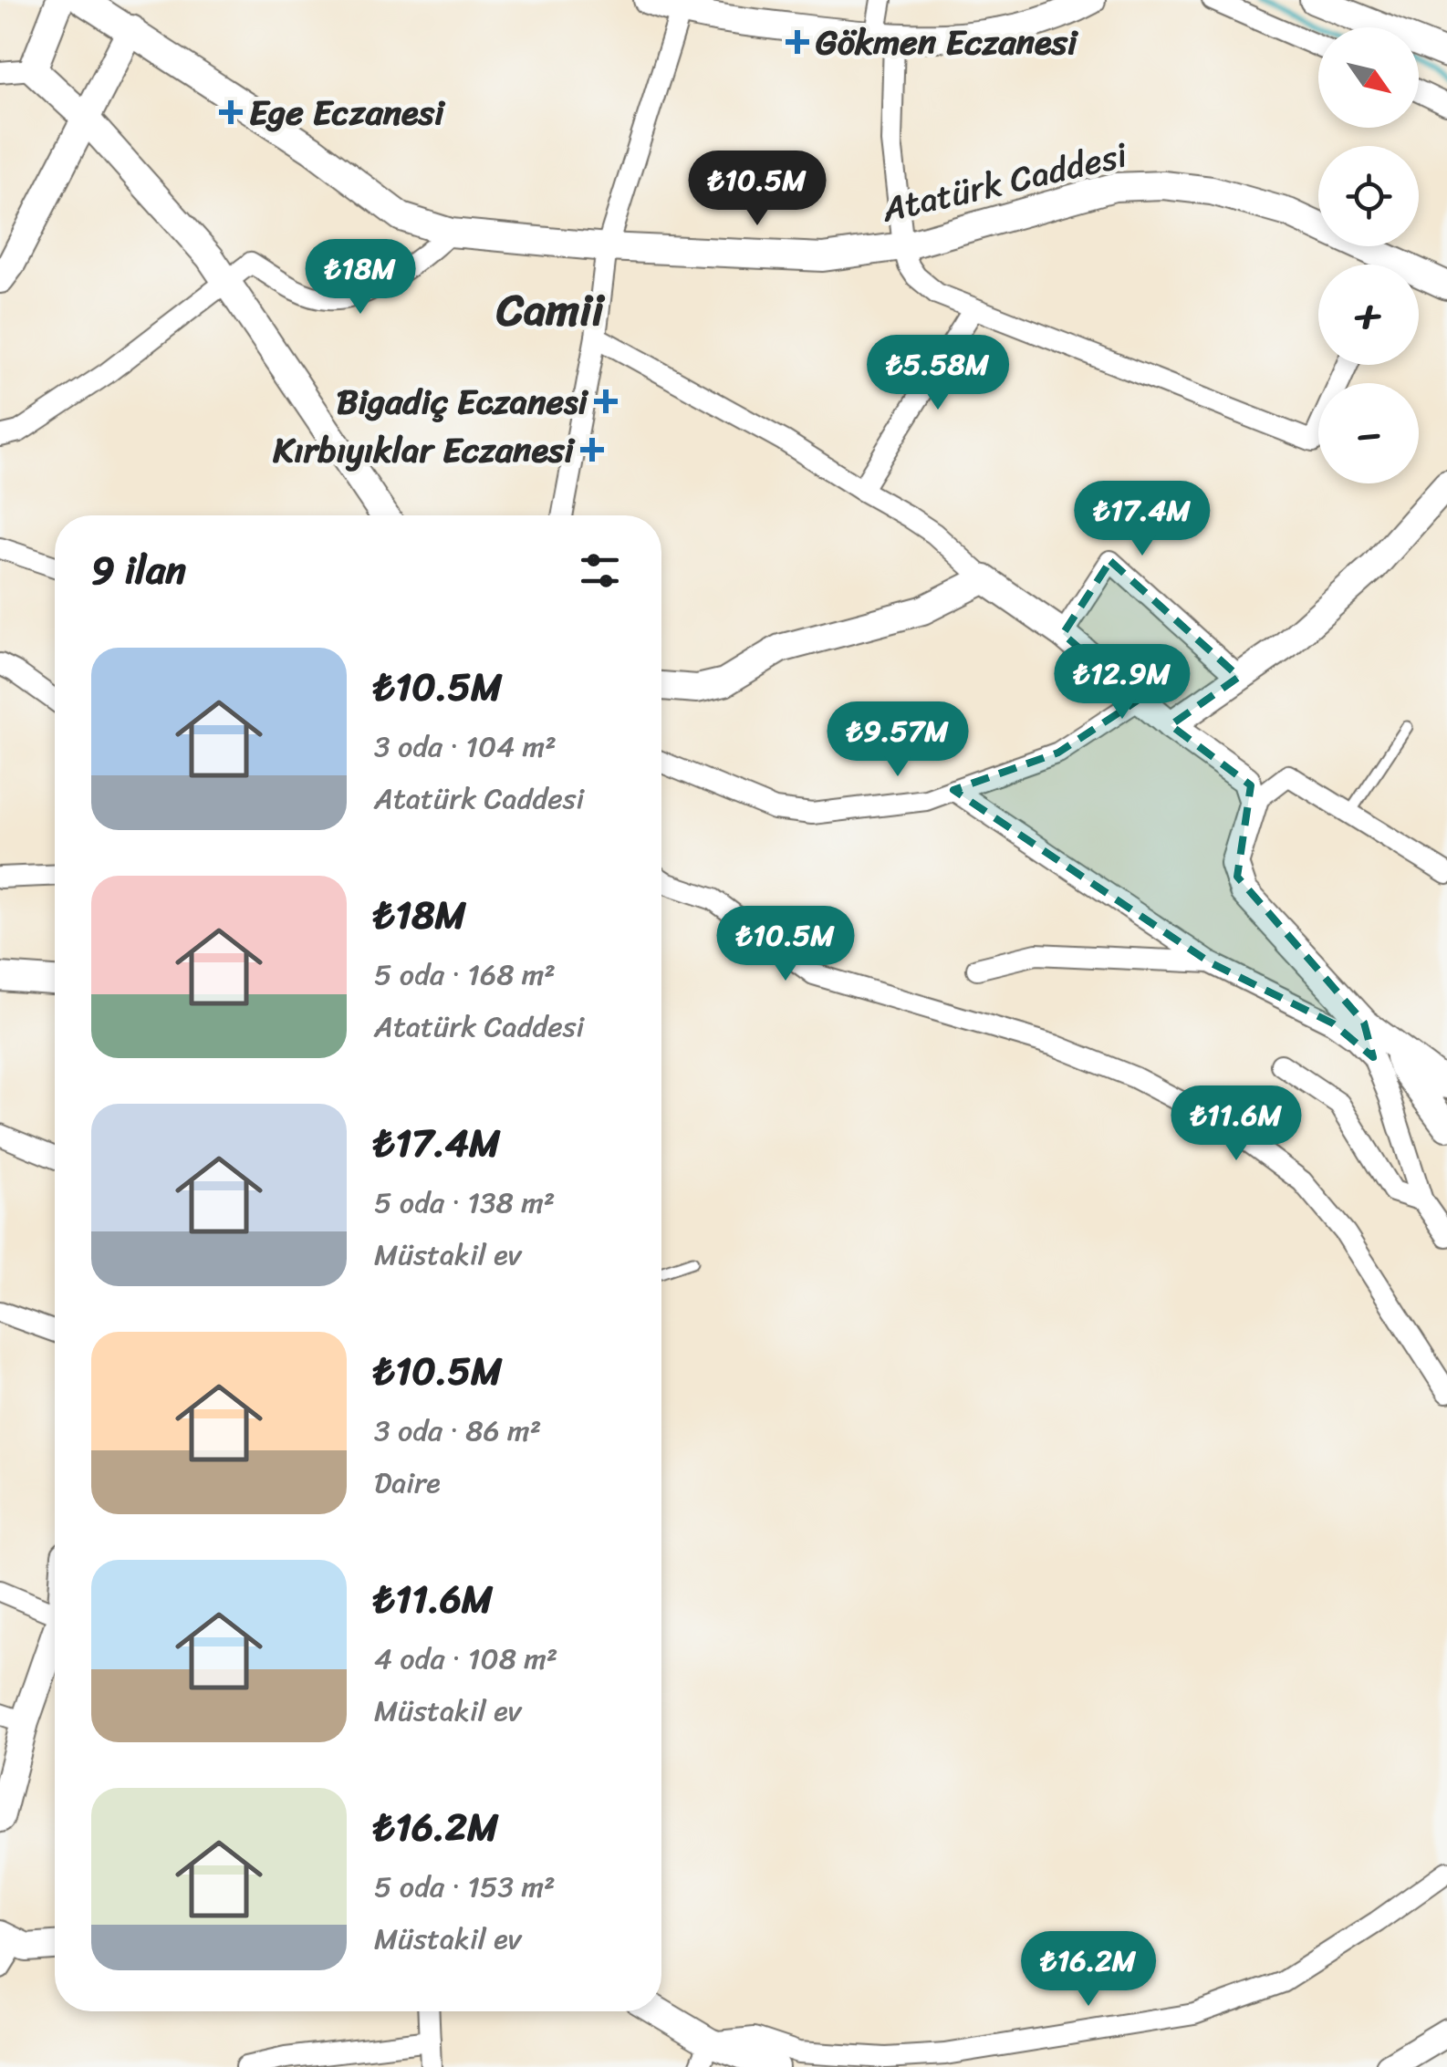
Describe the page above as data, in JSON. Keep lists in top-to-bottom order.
{
  "streets": {
    "street": ["Atatürk Caddesi"]
  },
  "districts": ["Camii"],
  "places": {
    "health": [
      "Gökmen Eczanesi",
      "Ege Eczanesi",
      "Bigadiç Eczanesi",
      "Kırbıyıklar Eczanesi"
    ]
  },
  "north": "bottom right",
  "page": {
    "map_buttons": ["+", "−"],
    "price": [
      "₺10.5M",
      "₺18M",
      "₺5.58M",
      "₺17.4M",
      "₺12.9M",
      "₺9.57M",
      "₺10.5M",
      "₺11.6M",
      "₺16.2M"
    ],
    "heading": "9 ilan",
    "list": [
      {
        "name": "₺10.5M",
        "note": "3 oda · 104 m² · Atatürk Caddesi"
      },
      {
        "name": "₺18M",
        "note": "5 oda · 168 m² · Atatürk Caddesi"
      },
      {
        "name": "₺17.4M",
        "note": "5 oda · 138 m² · Müstakil ev"
      },
      {
        "name": "₺10.5M",
        "note": "3 oda · 86 m² · Daire"
      },
      {
        "name": "₺11.6M",
        "note": "4 oda · 108 m² · Müstakil ev"
      },
      {
        "name": "₺16.2M",
        "note": "5 oda · 153 m² · Müstakil ev"
      }
    ]
  }
}
